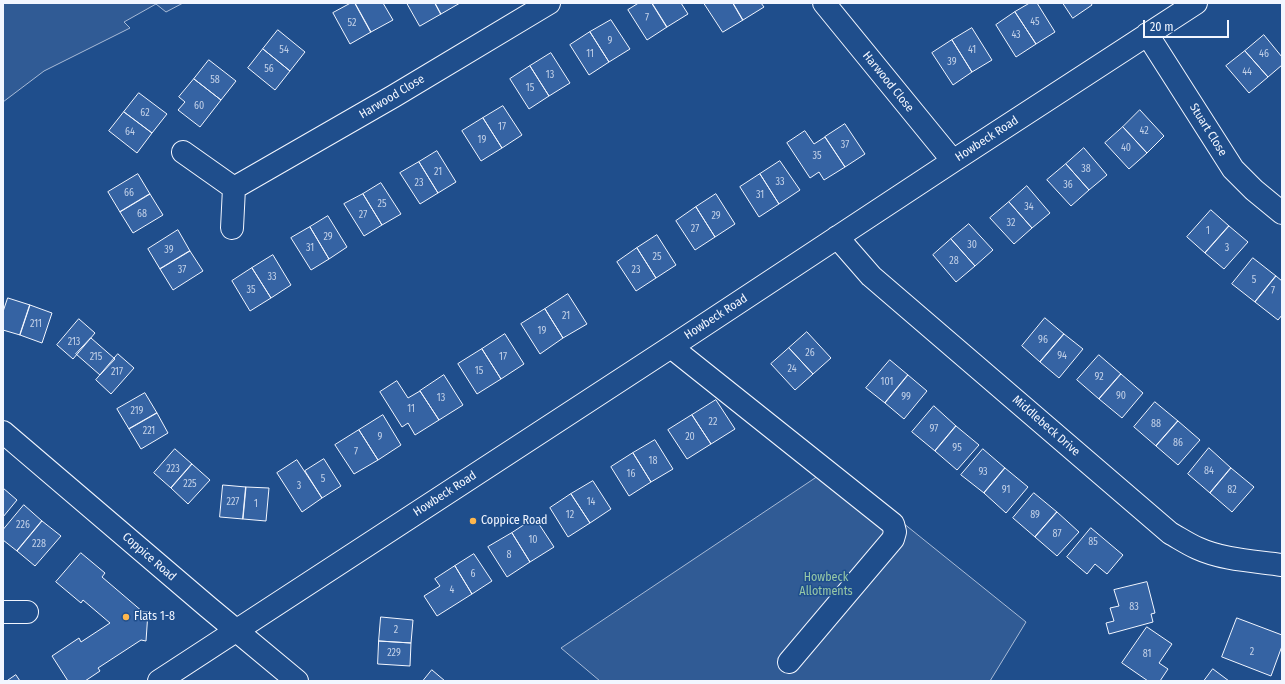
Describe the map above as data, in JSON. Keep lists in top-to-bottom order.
{
  "streets": {
    "street": [
      "Harwood Close",
      "Stuart Close",
      "Howbeck Road",
      "Middlebeck Drive",
      "Coppice Road"
    ]
  },
  "crossings": [
    ["Harwood Close", "Howbeck Road"],
    ["Stuart Close", "Howbeck Road"],
    ["Howbeck Road", "Middlebeck Drive"],
    ["Howbeck Road", "Coppice Road"]
  ],
  "parks": ["Howbeck Allotments"],
  "places": ["Coppice Road", "Flats 1-8"],
  "house_numbers": [
    "7",
    "45",
    "52",
    "43",
    "9",
    "54",
    "41",
    "11",
    "46",
    "39",
    "56",
    "44",
    "13",
    "58",
    "15",
    "60",
    "62",
    "17",
    "42",
    "64",
    "19",
    "37",
    "40",
    "35",
    "38",
    "21",
    "33",
    "23",
    "36",
    "66",
    "31",
    "25",
    "34",
    "68",
    "27",
    "29",
    "32",
    "27",
    "1",
    "29",
    "30",
    "31",
    "3",
    "39",
    "25",
    "28",
    "37",
    "23",
    "33",
    "5",
    "35",
    "7",
    "21",
    "211",
    "19",
    "96",
    "213",
    "26",
    "94",
    "215",
    "17",
    "24",
    "15",
    "217",
    "92",
    "101",
    "90",
    "99",
    "13",
    "11",
    "219",
    "22",
    "88",
    "97",
    "221",
    "9",
    "20",
    "86",
    "95",
    "7",
    "18",
    "223",
    "84",
    "93",
    "16",
    "5",
    "225",
    "3",
    "91",
    "82",
    "227",
    "14",
    "1",
    "12",
    "89",
    "226",
    "87",
    "10",
    "85",
    "228",
    "8",
    "6",
    "4",
    "83",
    "2",
    "2",
    "229",
    "81"
  ],
  "scale_bar": "20 m"
}
